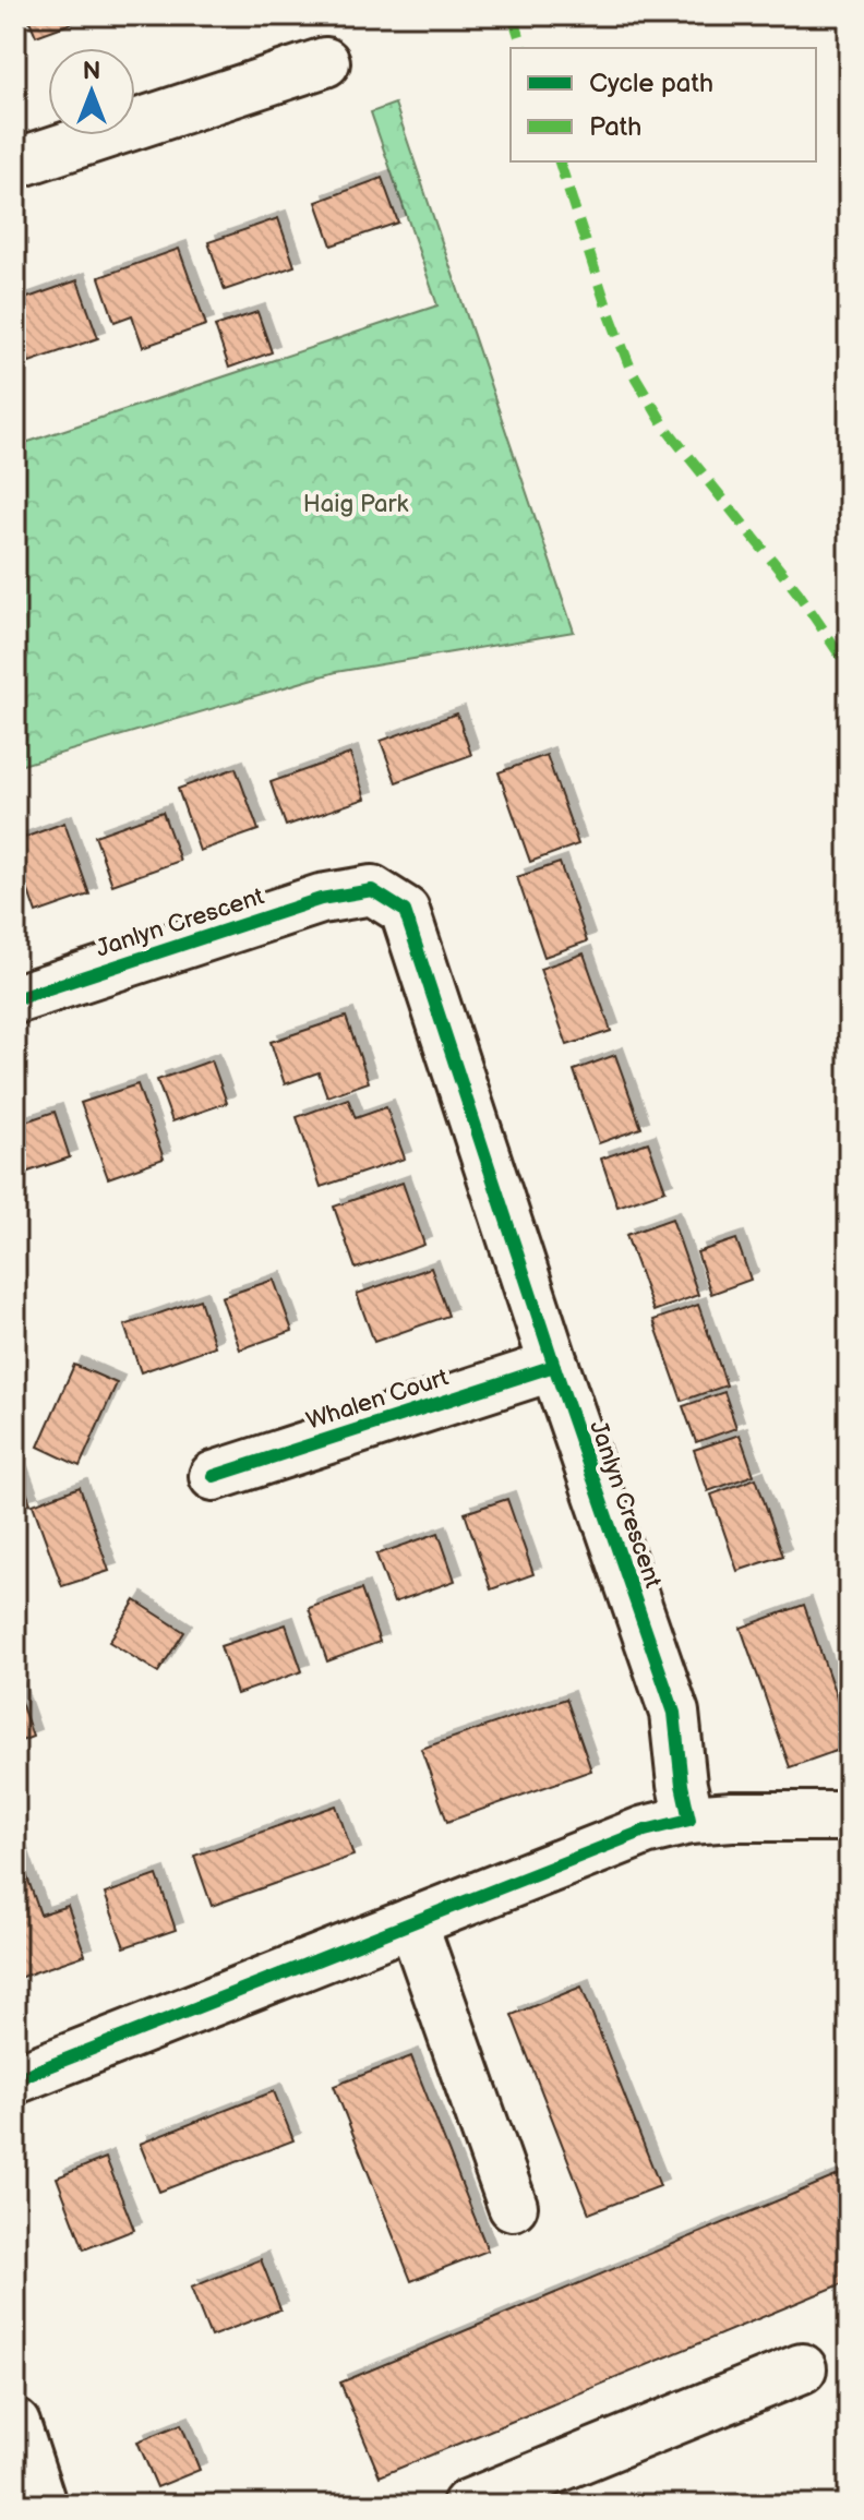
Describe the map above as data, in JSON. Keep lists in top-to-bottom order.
{
  "streets": {
    "street": ["Janlyn Crescent", "Whalen Court"]
  },
  "crossings": [
    ["Janlyn Crescent", "Whalen Court"]
  ],
  "parks": ["Haig Park"],
  "legend": ["Cycle path", "Path"],
  "north": "top"
}
